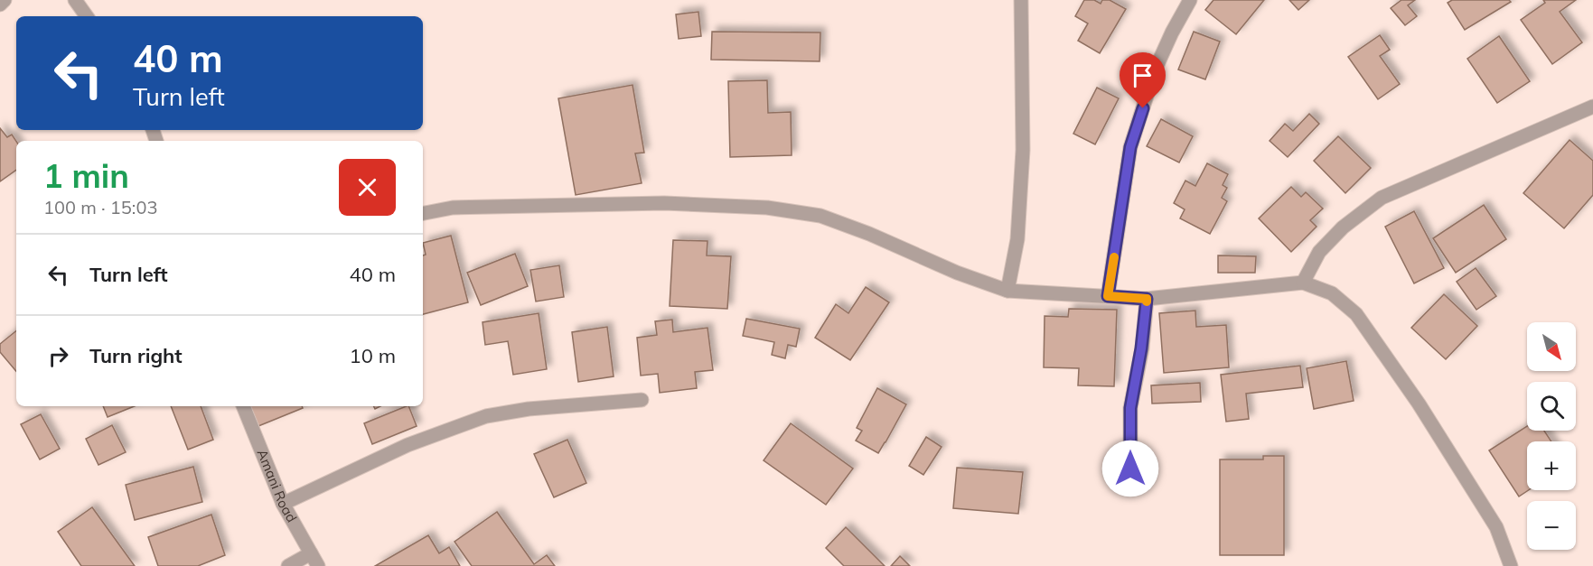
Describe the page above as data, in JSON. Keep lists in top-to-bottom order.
{
  "streets": {
    "street": ["Amani Road"]
  },
  "north": "bottom right",
  "page": {
    "turn": ["40 m", "Turn left"],
    "heading": ["1 min", "100 m · 15:03"],
    "list": [
      {
        "name": "Turn left",
        "value": "40 m"
      },
      {
        "name": "Turn right",
        "value": "10 m"
      }
    ],
    "map_buttons": ["+", "−"]
  }
}
